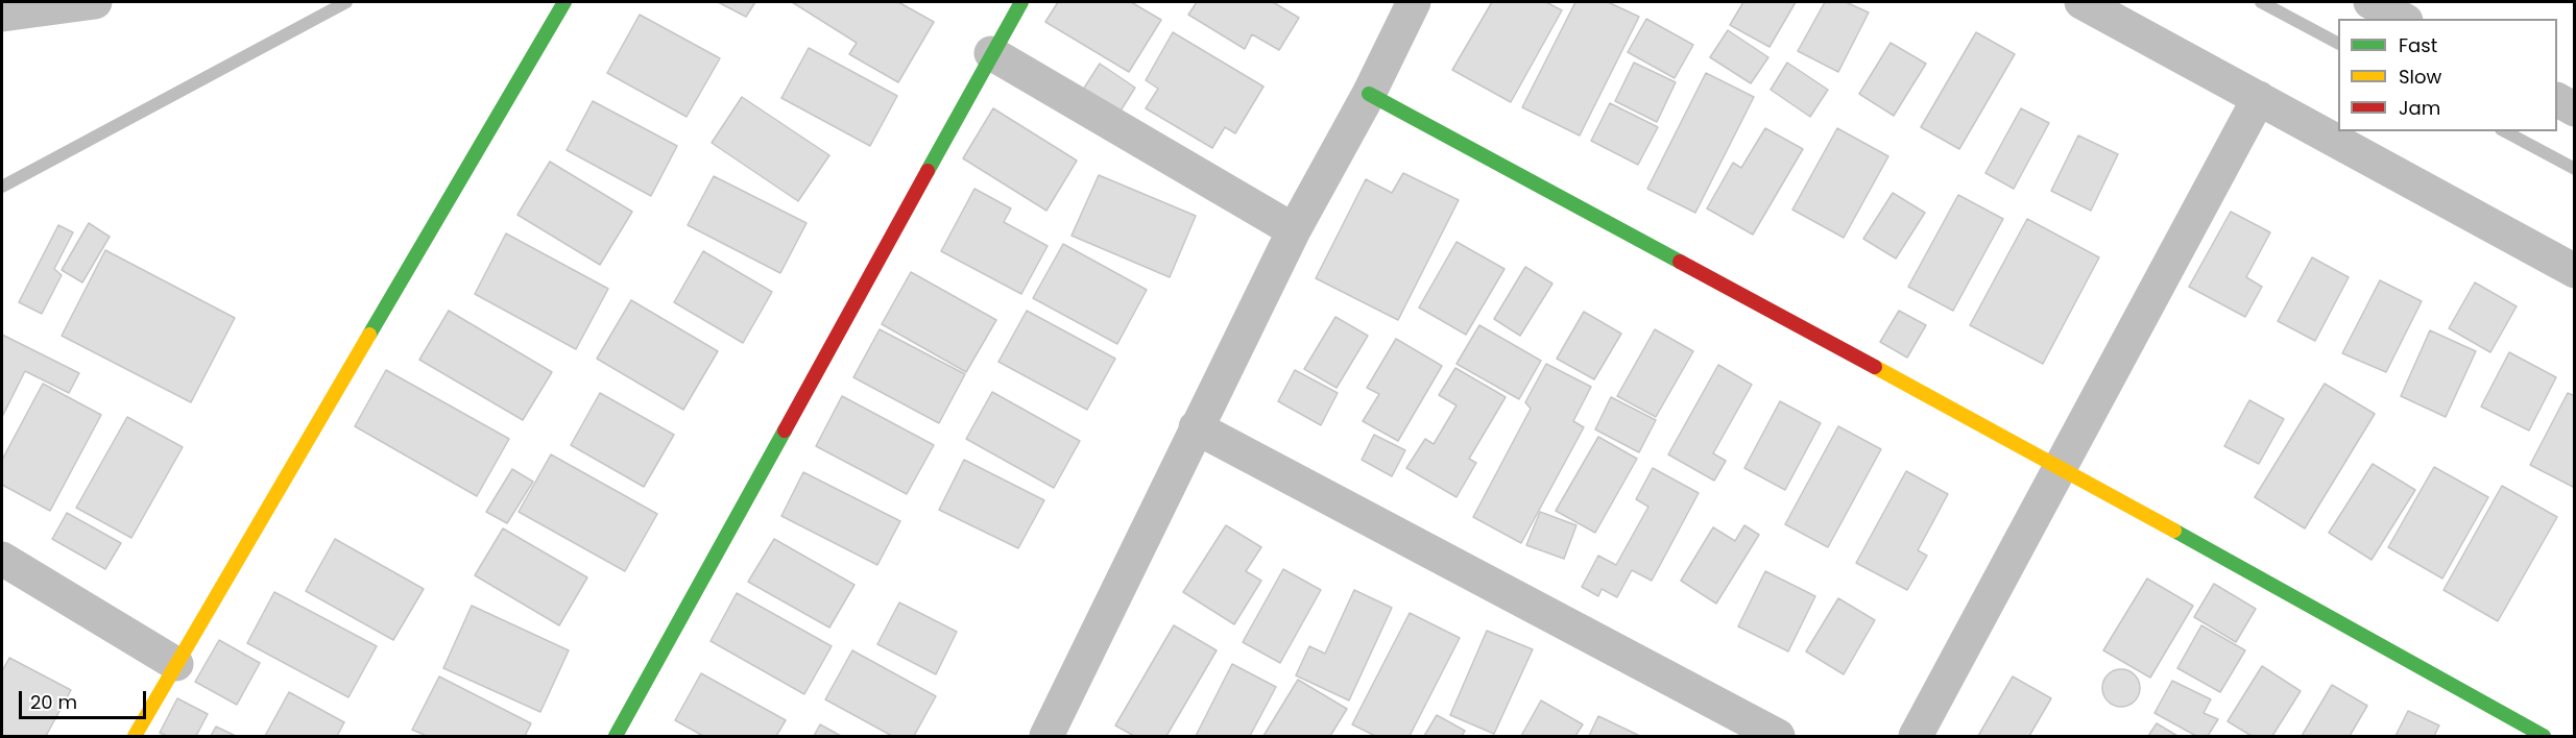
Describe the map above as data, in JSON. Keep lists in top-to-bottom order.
{
  "legend": ["Fast", "Slow", "Jam"],
  "scale_bar": "20 m"
}
